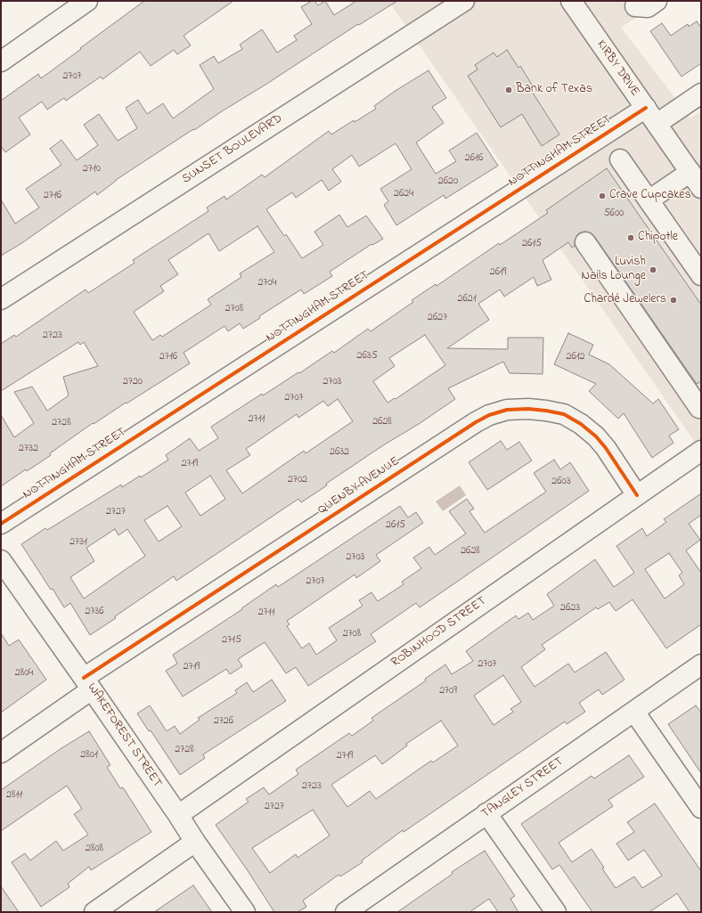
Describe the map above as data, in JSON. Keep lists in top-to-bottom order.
{
  "streets": {
    "street": [
      "KIRBY DRIVE",
      "SUNSET BOULEVARD",
      "NOTTINGHAM STREET",
      "QUENBY AVENUE",
      "ROBINHOOD STREET",
      "WAKEFOREST STREET",
      "TANGLEY STREET"
    ]
  },
  "crossings": [
    ["KIRBY DRIVE", "NOTTINGHAM STREET"],
    ["QUENBY AVENUE", "ROBINHOOD STREET"],
    ["QUENBY AVENUE", "WAKEFOREST STREET"],
    ["ROBINHOOD STREET", "WAKEFOREST STREET"]
  ],
  "places": [
    "Bank of Texas",
    "Crave Cupcakes",
    "Chipotle",
    "Luvish Nails Lounge",
    "Chardé Jewelers"
  ],
  "house_numbers": [
    "2707",
    "2616",
    "2710",
    "2620",
    "2624",
    "2716",
    "5600",
    "2615",
    "2619",
    "2704",
    "2621",
    "2708",
    "2627",
    "2723",
    "2635",
    "2716",
    "2612",
    "2720",
    "2703",
    "2707",
    "2711",
    "2628",
    "2728",
    "2732",
    "2632",
    "2719",
    "2702",
    "2603",
    "2727",
    "2615",
    "2731",
    "2628",
    "2703",
    "2707",
    "2623",
    "2736",
    "2711",
    "2708",
    "2715",
    "2707",
    "2719",
    "2804",
    "2709",
    "2726",
    "2728",
    "2801",
    "2719",
    "2723",
    "2811",
    "2727",
    "2808"
  ]
}
